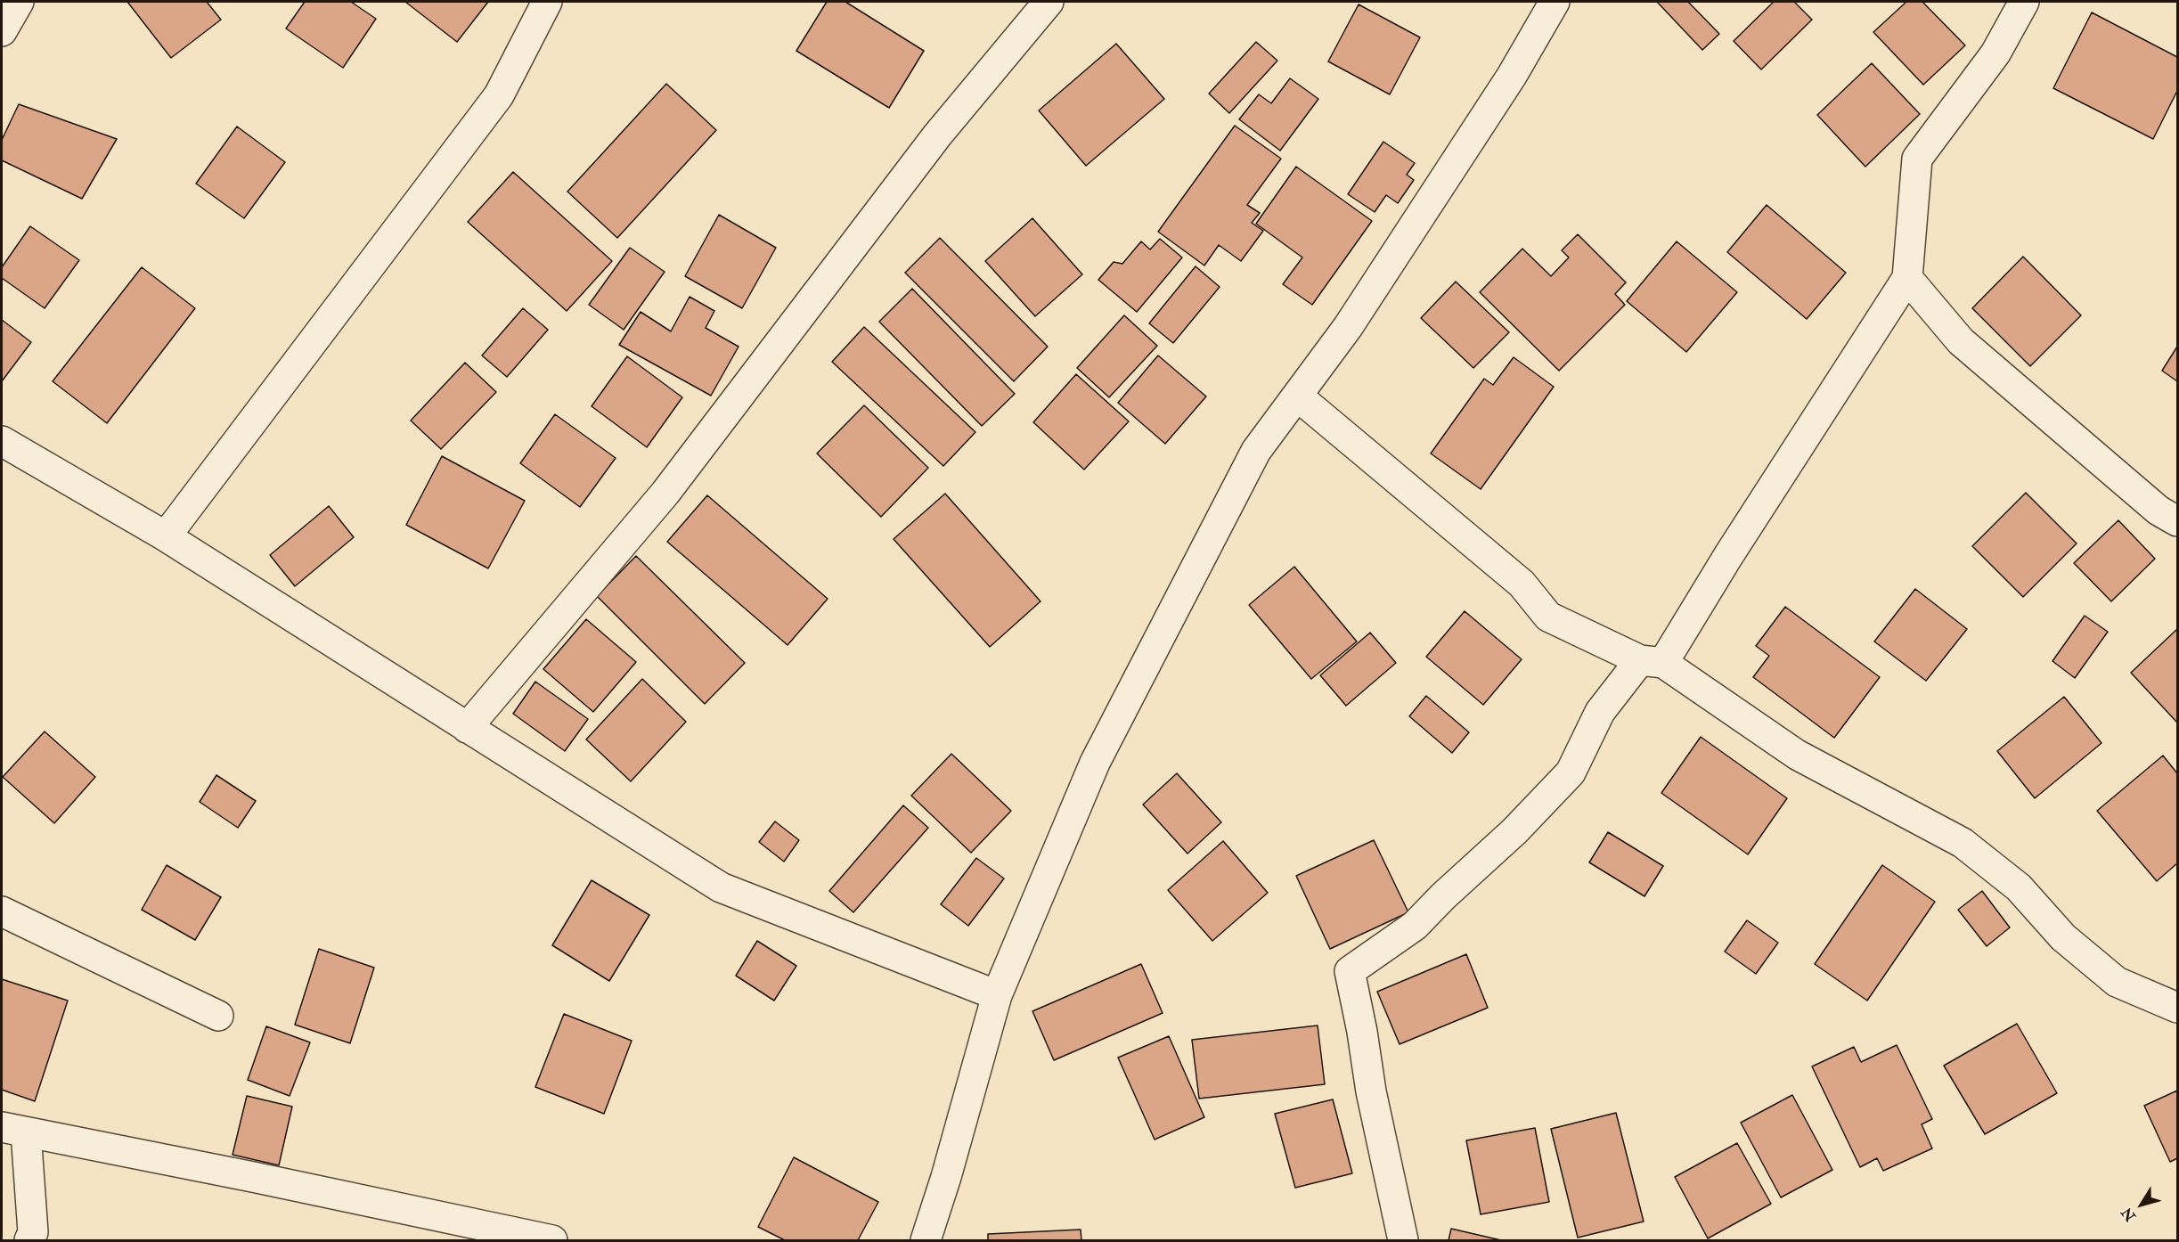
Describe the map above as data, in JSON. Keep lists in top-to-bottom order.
{
  "north": "bottom left"
}
